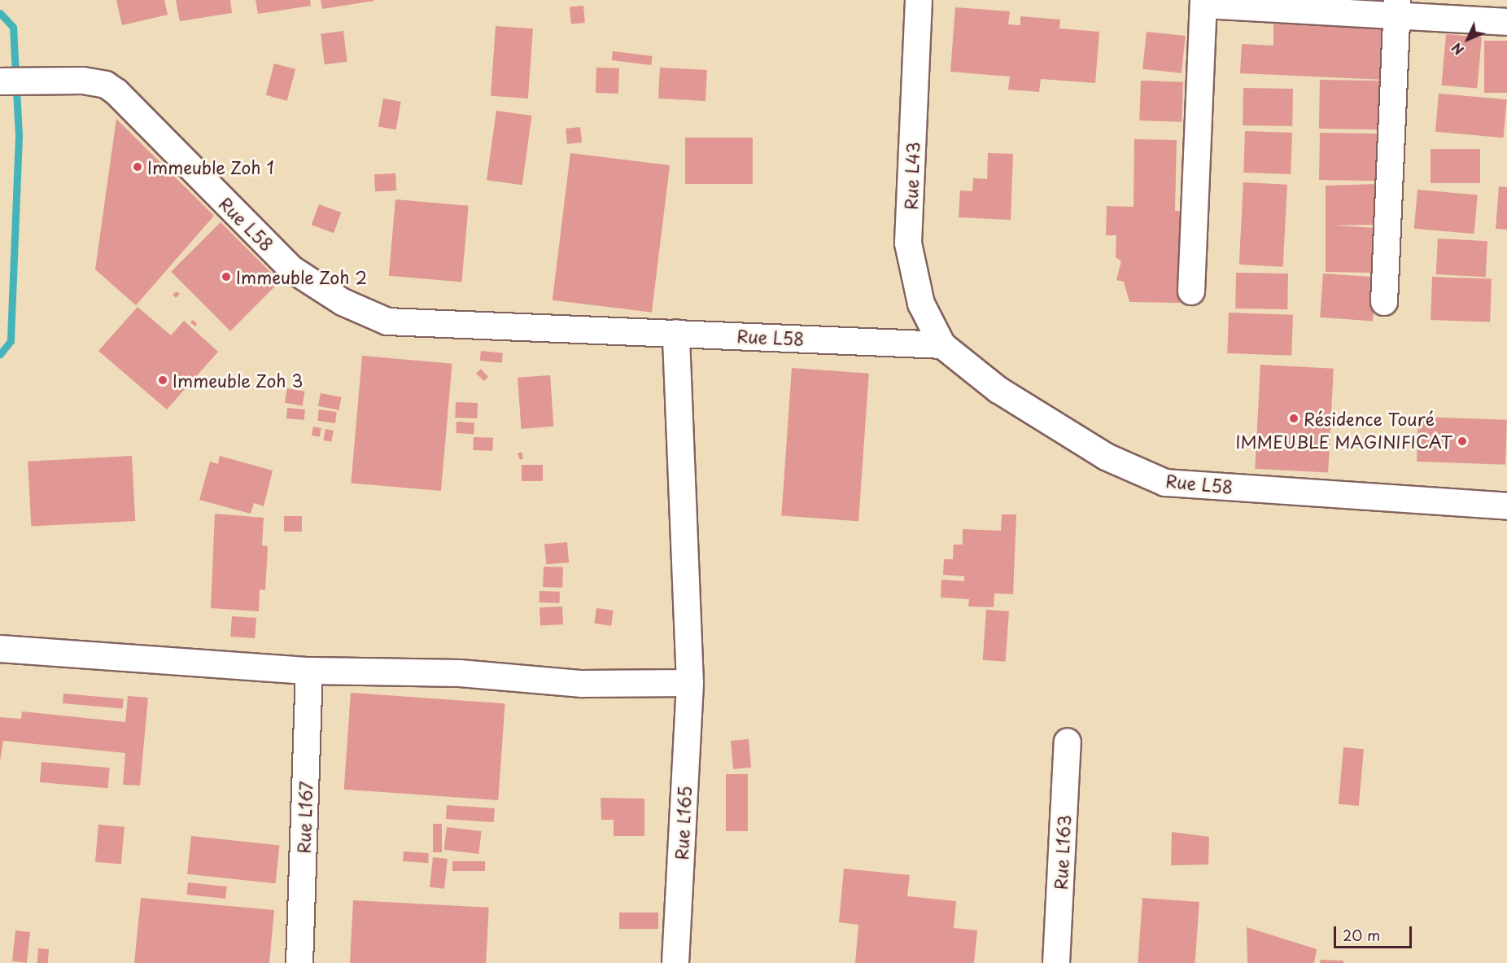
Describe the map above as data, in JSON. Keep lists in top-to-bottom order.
{
  "streets": {
    "street": [
      "Rue L43",
      "Rue L58",
      "Rue L167",
      "Rue L165",
      "Rue L163"
    ]
  },
  "crossings": [
    ["Rue L43", "Rue L58"],
    ["Rue L58", "Rue L165"]
  ],
  "places": [
    "Immeuble Zoh 1",
    "Immeuble Zoh 2",
    "Immeuble Zoh 3",
    "Résidence Touré",
    "IMMEUBLE MAGINIFICAT"
  ],
  "scale_bar": "20 m",
  "north": "bottom left"
}
